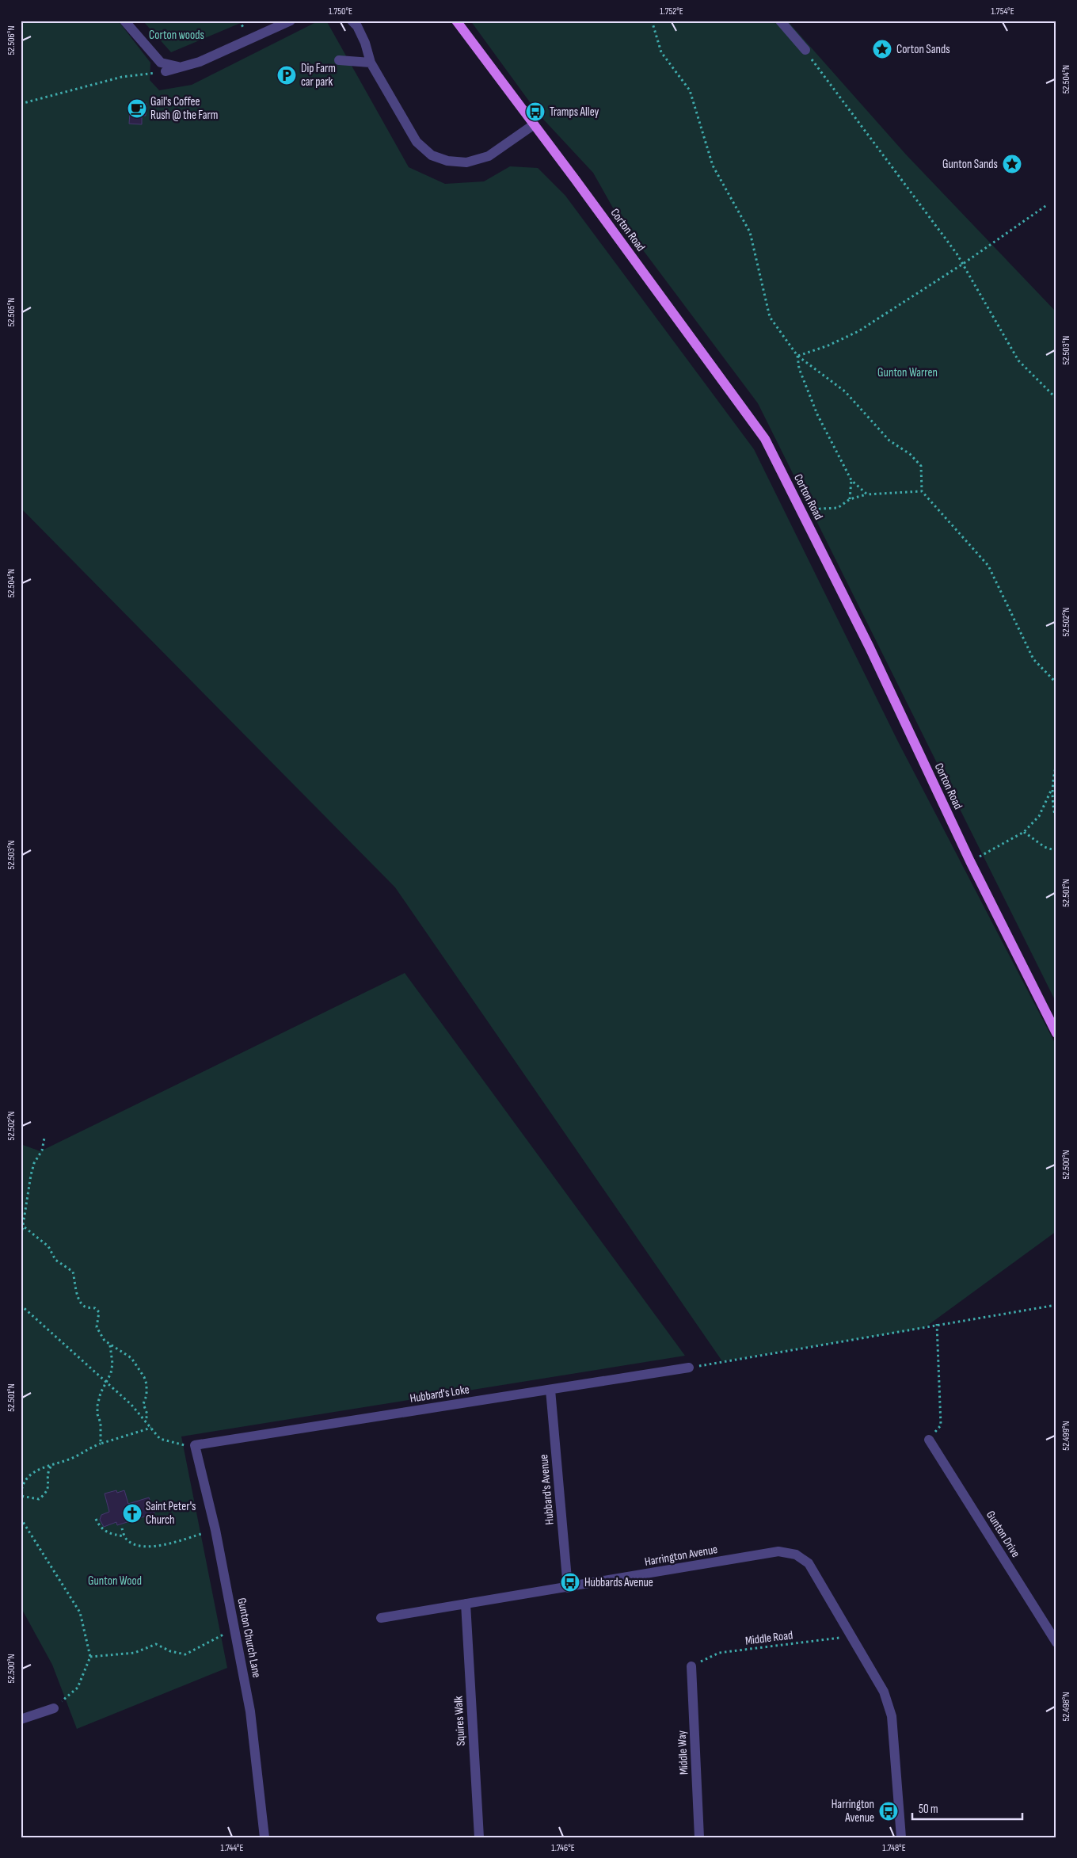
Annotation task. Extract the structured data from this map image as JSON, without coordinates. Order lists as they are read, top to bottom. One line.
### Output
{"streets":{"main road":["Corton Road"],"street":["Hubbard's Loke","Hubbard's Avenue","Gunton Drive","Harrington Avenue","Gunton Church Lane","Squires Walk","Middle Way"],"path":["Middle Road"]},"crossings":[["Hubbard's Loke","Hubbard's Avenue"],["Hubbard's Loke","Gunton Church Lane"],["Hubbard's Avenue","Harrington Avenue"],["Harrington Avenue","Middle Road"],["Harrington Avenue","Squires Walk"],["Middle Road","Middle Way"]],"parks":["Corton woods","Gunton Warren","Gunton Wood"],"places":{"place":["Corton Sands","Gunton Sands"],"parking":["Dip Farm car park"],"cafe":["Gail's Coffee Rush @ the Farm"],"bus stop":["Tramps Alley","Hubbards Avenue","Harrington Avenue"],"church":["Saint Peter's Church"]},"scale_bar":"50 m","coordinates":["1.750°E","1.752°E","1.754°E","52.506°N","52.504°N","52.505°N","52.503°N","52.502°N","52.501°N","52.500°N","52.499°N","52.498°N","1.744°E","1.746°E","1.748°E"]}
